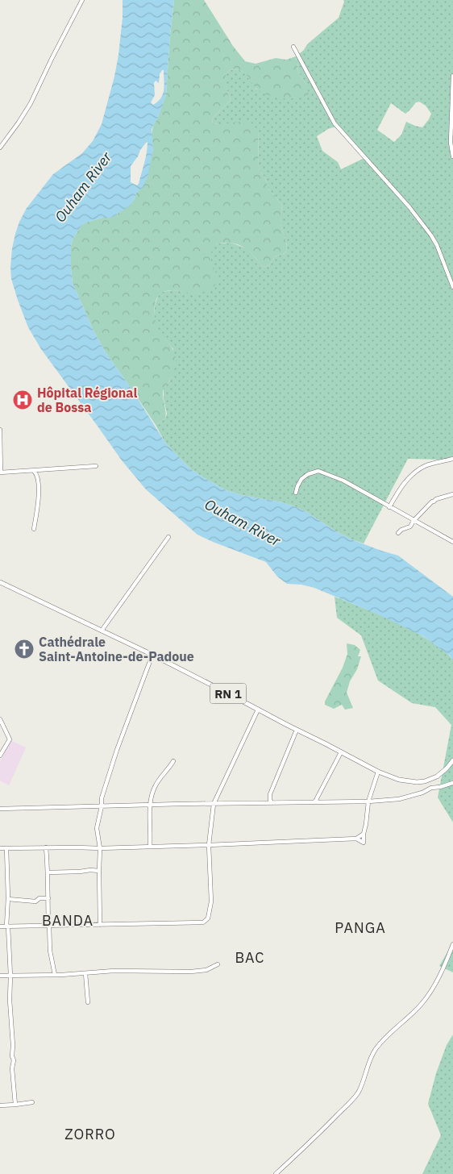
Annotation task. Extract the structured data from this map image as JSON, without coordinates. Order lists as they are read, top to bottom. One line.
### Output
{"streets":{"main road":["RN 1"]},"districts":["BANDA","PANGA","BAC","ZORRO"],"water":["Ouham River"],"places":{"hospital":["Hôpital Régional de Bossa"],"church":["Cathédrale Saint-Antoine-de-Padoue"]}}
